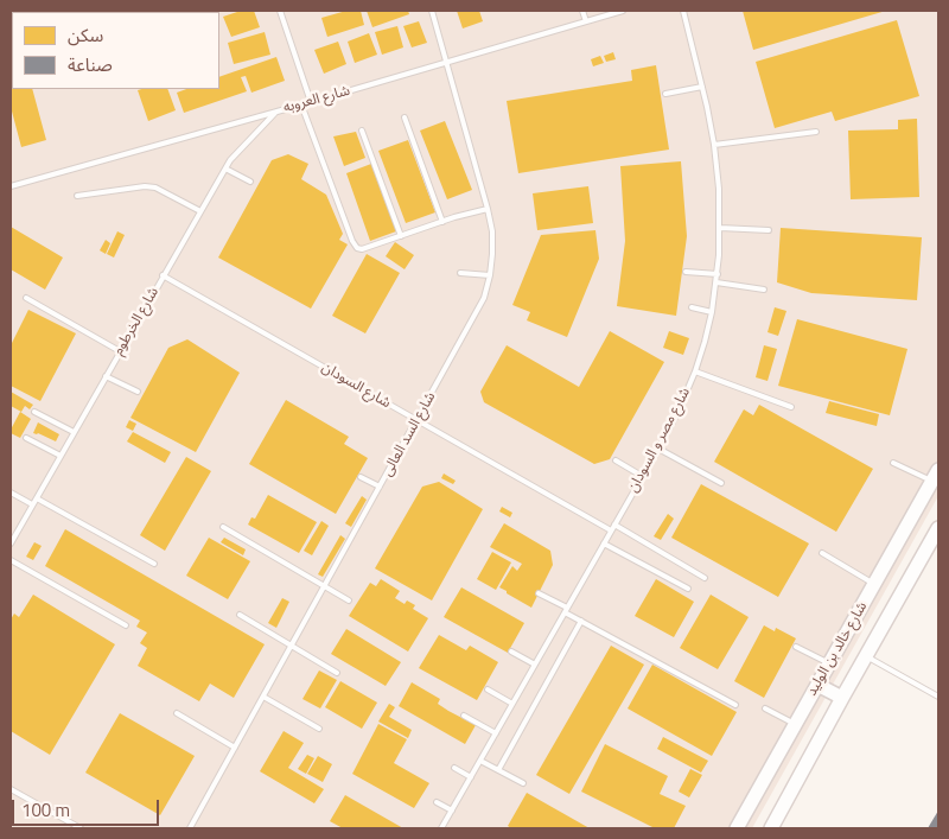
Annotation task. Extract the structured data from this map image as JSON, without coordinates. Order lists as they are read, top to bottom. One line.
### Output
{"streets":{"main road":["شارع خالد بن الوليد"],"lane":["شارع العروبه","شارع الخرطوم","شارع السودان","شارع السد العالى","شارع مصر و السودان"]},"crossings":[["شارع العروبه","شارع الخرطوم"],["شارع العروبه","شارع السد العالى"],["شارع الخرطوم","شارع السودان"],["شارع السودان","شارع السد العالى"],["شارع السودان","شارع مصر و السودان"]],"legend":["سكن","صناعة"],"scale_bar":"100 m"}
